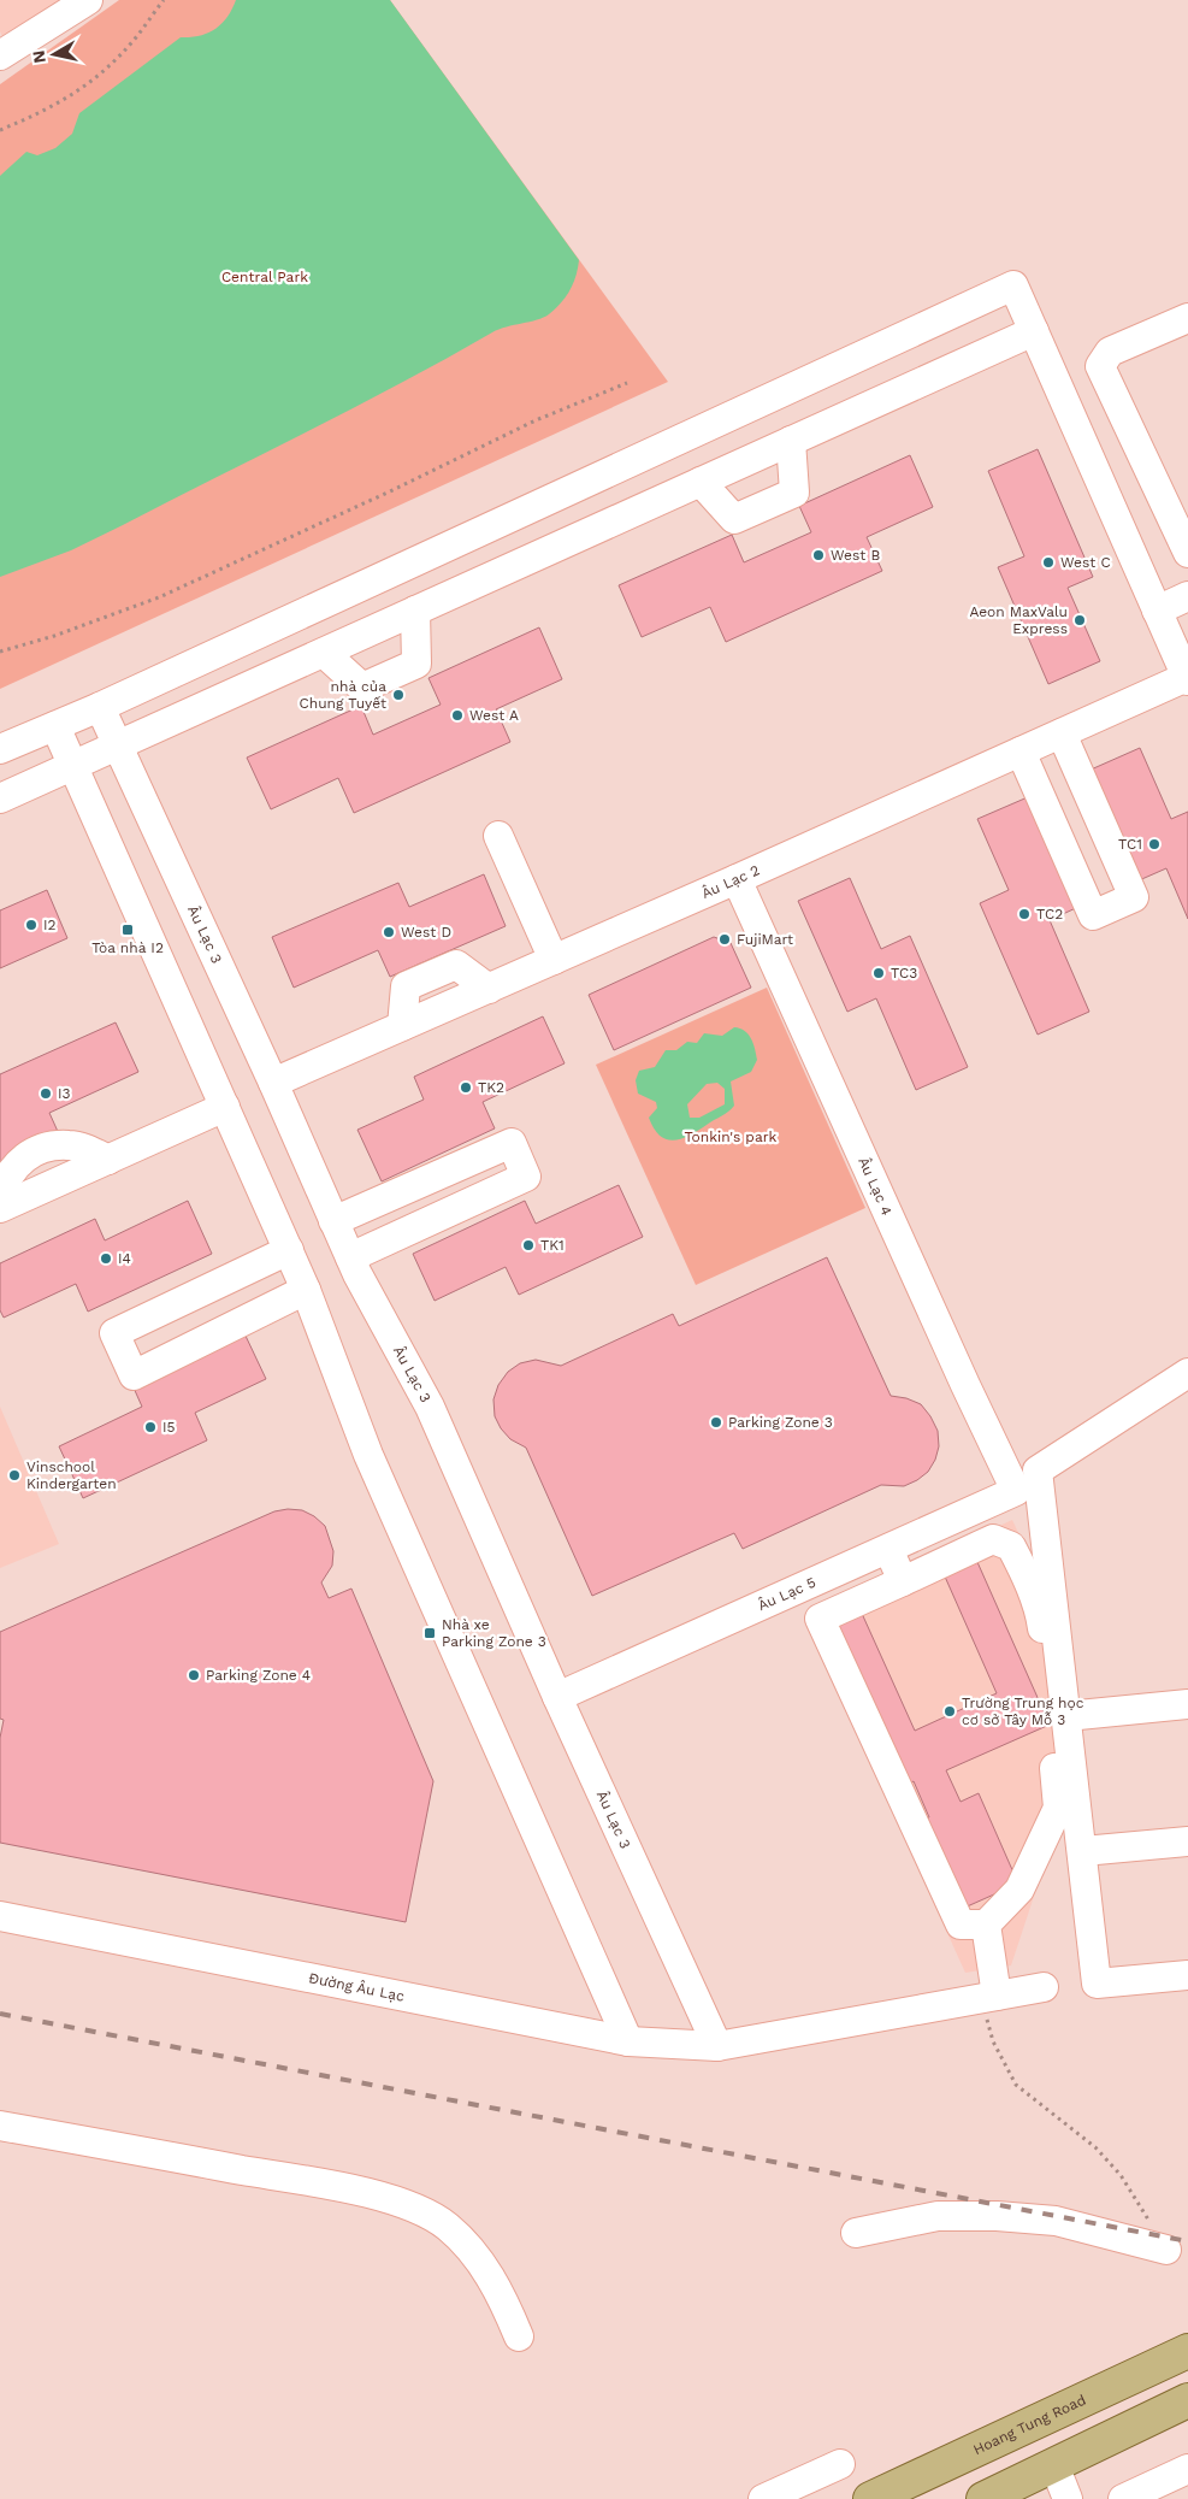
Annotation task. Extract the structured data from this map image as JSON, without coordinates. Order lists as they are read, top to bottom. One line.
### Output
{"streets":{"main road":["Hoang Tung Road"],"street":["Âu Lạc 2","Âu Lạc 3","Âu Lạc 4","Âu Lạc 5","Đường Âu Lạc"]},"crossings":[["Âu Lạc 2","Âu Lạc 3"],["Âu Lạc 2","Âu Lạc 4"],["Âu Lạc 3","Âu Lạc 5"],["Âu Lạc 3","Đường Âu Lạc"],["Âu Lạc 4","Âu Lạc 5"]],"parks":["Central Park","Tonkin's park"],"places":{"other":["West B","West C","Aeon MaxValu Express","nhà của Chung Tuyết","West A","TC1","TC2","I2","West D","FujiMart","TC3","TK2","I3","TK1","I4","Parking Zone 3","I5","Vinschool Kindergarten","Parking Zone 4","Trường Trung học cơ sở Tây Mỗ 3"],"transit":["Tòa nhà I2","Nhà xe Parking Zone 3"]},"north":"left"}
